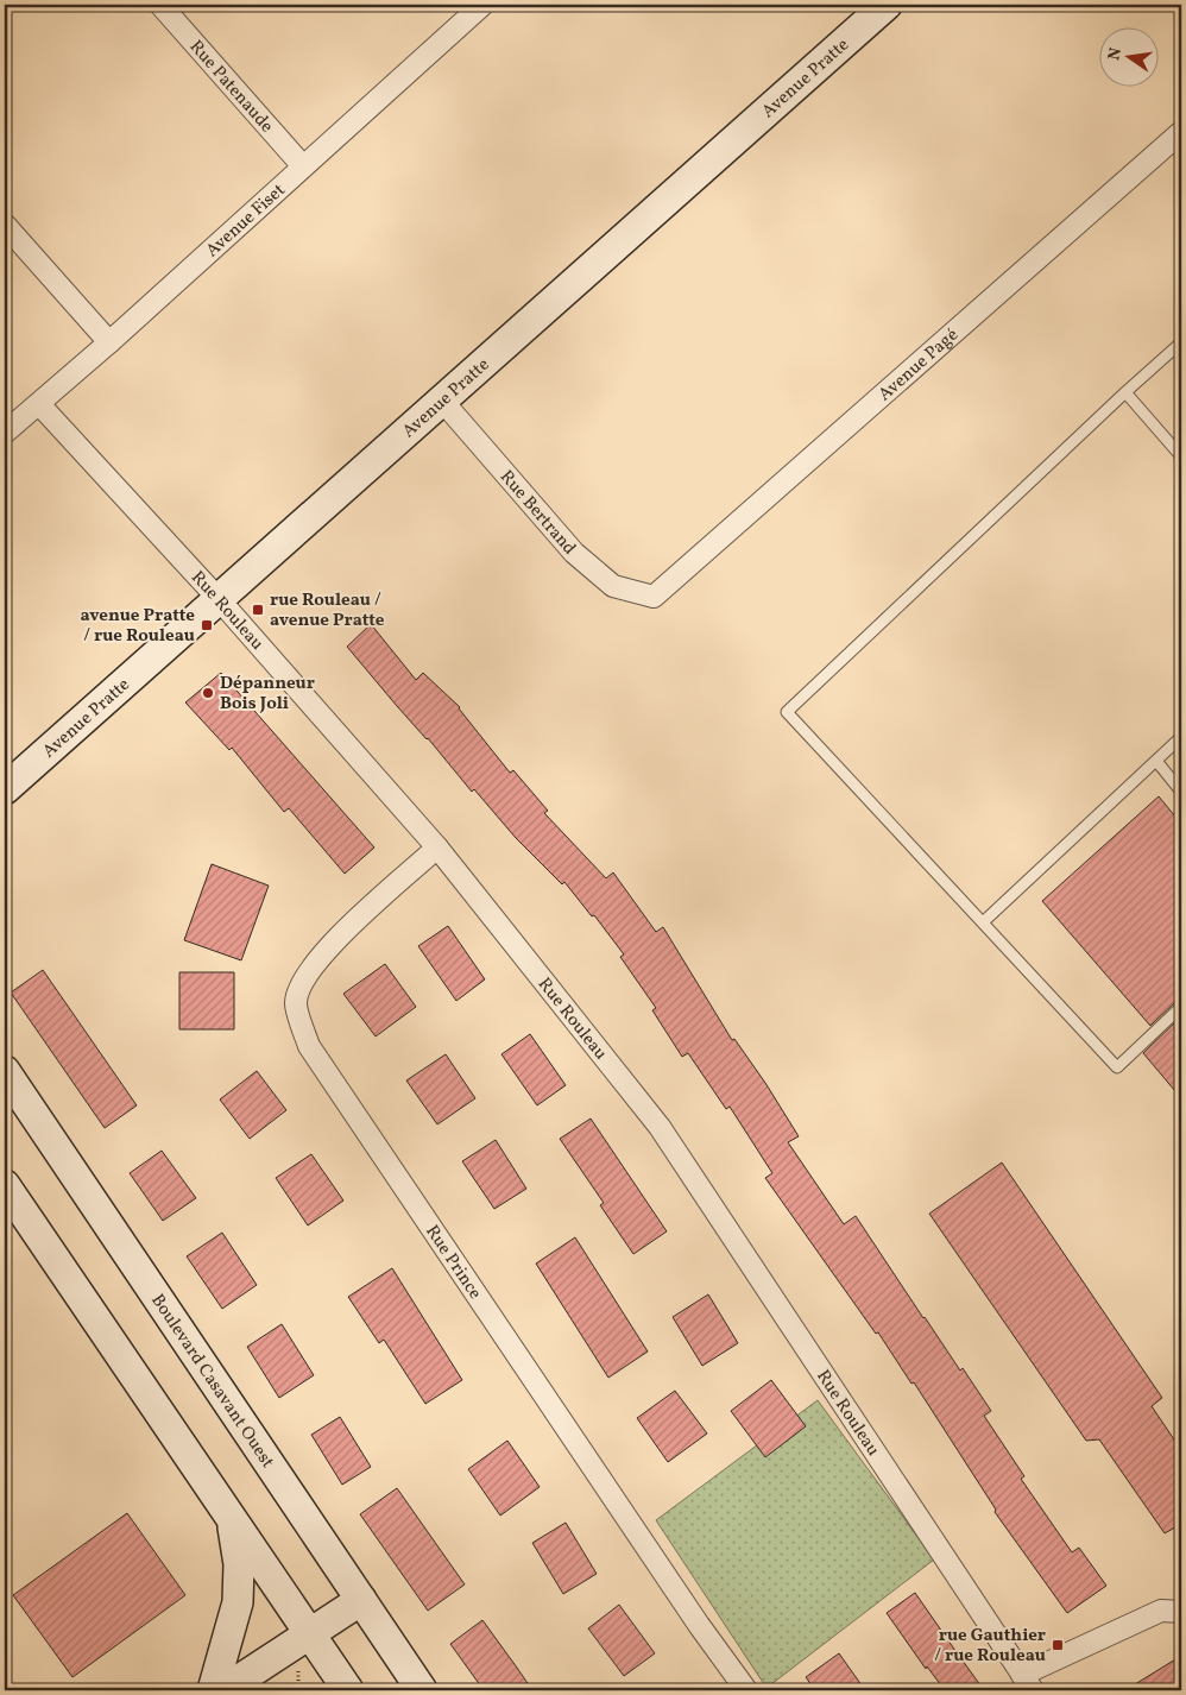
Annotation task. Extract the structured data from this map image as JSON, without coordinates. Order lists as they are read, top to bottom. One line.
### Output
{"streets":{"street":["Avenue Pratte","Rue Patenaude","Avenue Fiset","Avenue Pagé","Rue Bertrand","Rue Rouleau","Rue Prince","Boulevard Casavant Ouest"]},"crossings":[["Avenue Pratte","Rue Bertrand"],["Avenue Pratte","Rue Rouleau"],["Rue Patenaude","Avenue Fiset"],["Avenue Fiset","Rue Rouleau"],["Avenue Pagé","Rue Bertrand"],["Rue Rouleau","Rue Prince"]],"places":{"transit":["rue Rouleau / avenue Pratte","avenue Pratte / rue Rouleau","rue Gauthier / rue Rouleau"],"other":["Dépanneur Bois Joli"]},"north":"left"}
